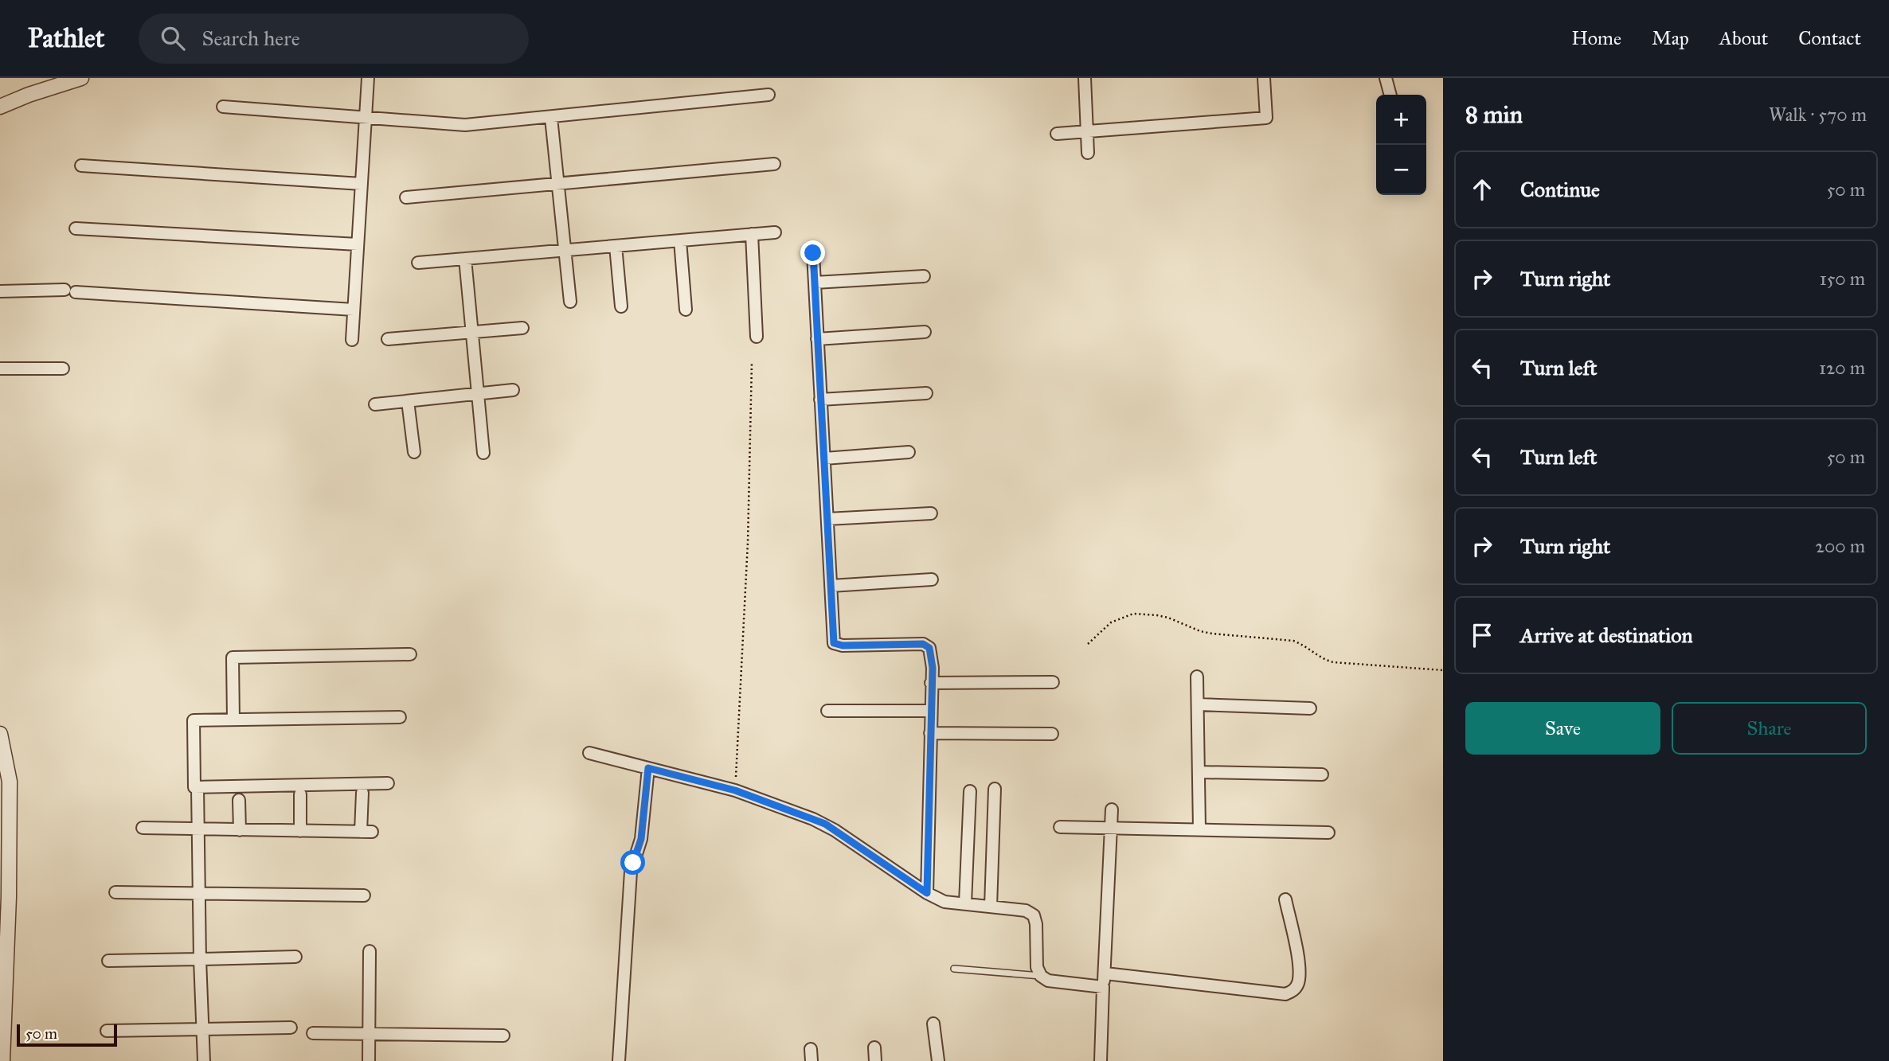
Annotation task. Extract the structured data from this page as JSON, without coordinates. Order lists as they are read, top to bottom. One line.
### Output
{"scale_bar":"50 m","page":{"header":"Pathlet","search":"Search here","nav":["Home","Map","About","Contact"],"heading":["8 min","Walk · 570 m"],"map_buttons":["+","−"],"list":[["Continue","50 m"],["Turn right","150 m"],["Turn left","120 m"],["Turn left","50 m"],["Turn right","200 m"],"Arrive at destination"],"buttons":["Save","Share"],"scale":"50 m"}}
